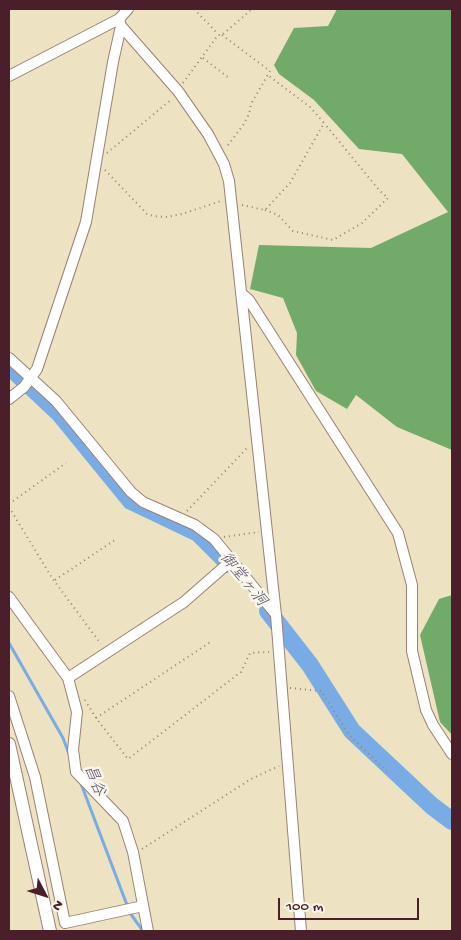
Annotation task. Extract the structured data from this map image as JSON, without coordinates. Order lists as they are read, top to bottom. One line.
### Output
{"water":["御堂ヶ洞","昌谷"],"scale_bar":"100 m","north":"bottom right"}
